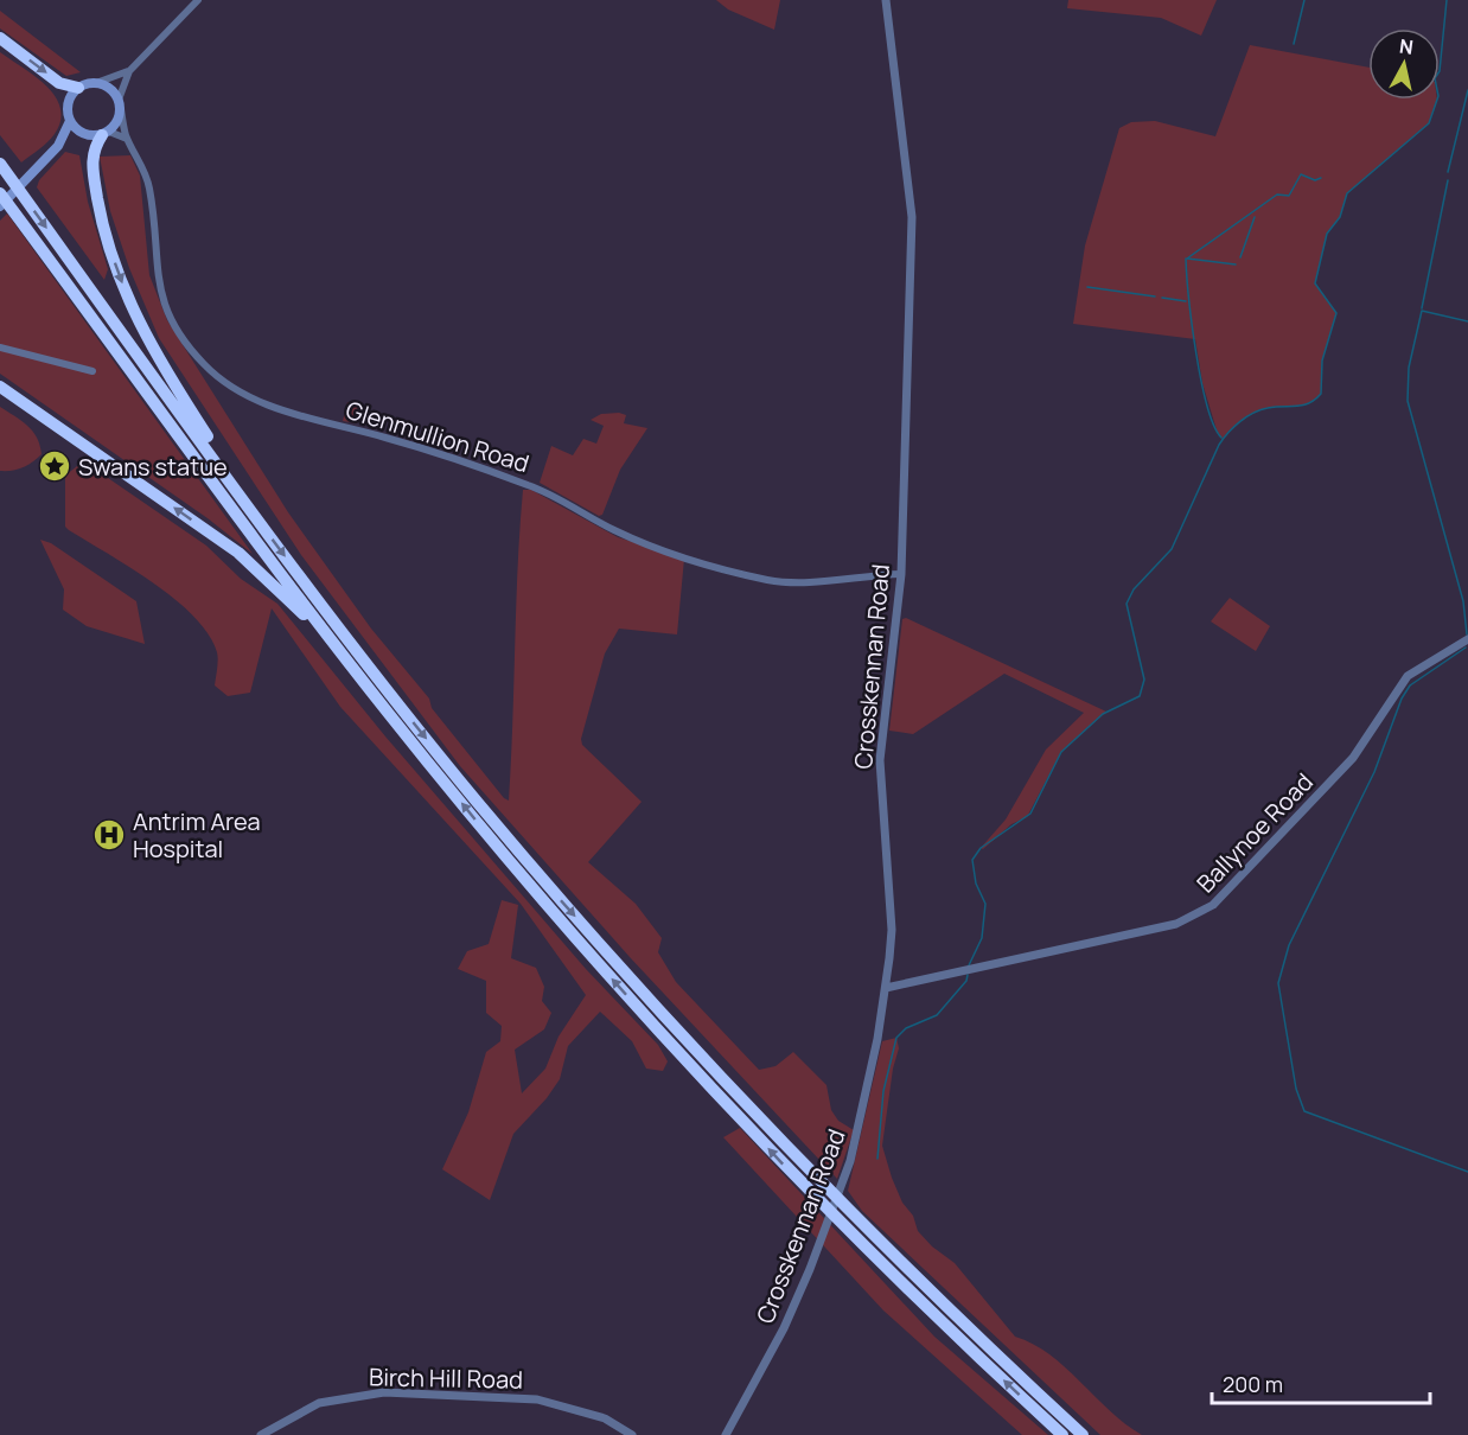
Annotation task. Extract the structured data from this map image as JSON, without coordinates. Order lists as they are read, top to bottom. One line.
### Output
{"streets":{"street":["Glenmullion Road","Crosskennan Road","Ballynoe Road","Birch Hill Road"]},"crossings":[["Glenmullion Road","Crosskennan Road"],["Crosskennan Road","Ballynoe Road"]],"places":{"place":["Swans statue"],"hospital":["Antrim Area Hospital"]},"scale_bar":"200 m","north":"top"}
